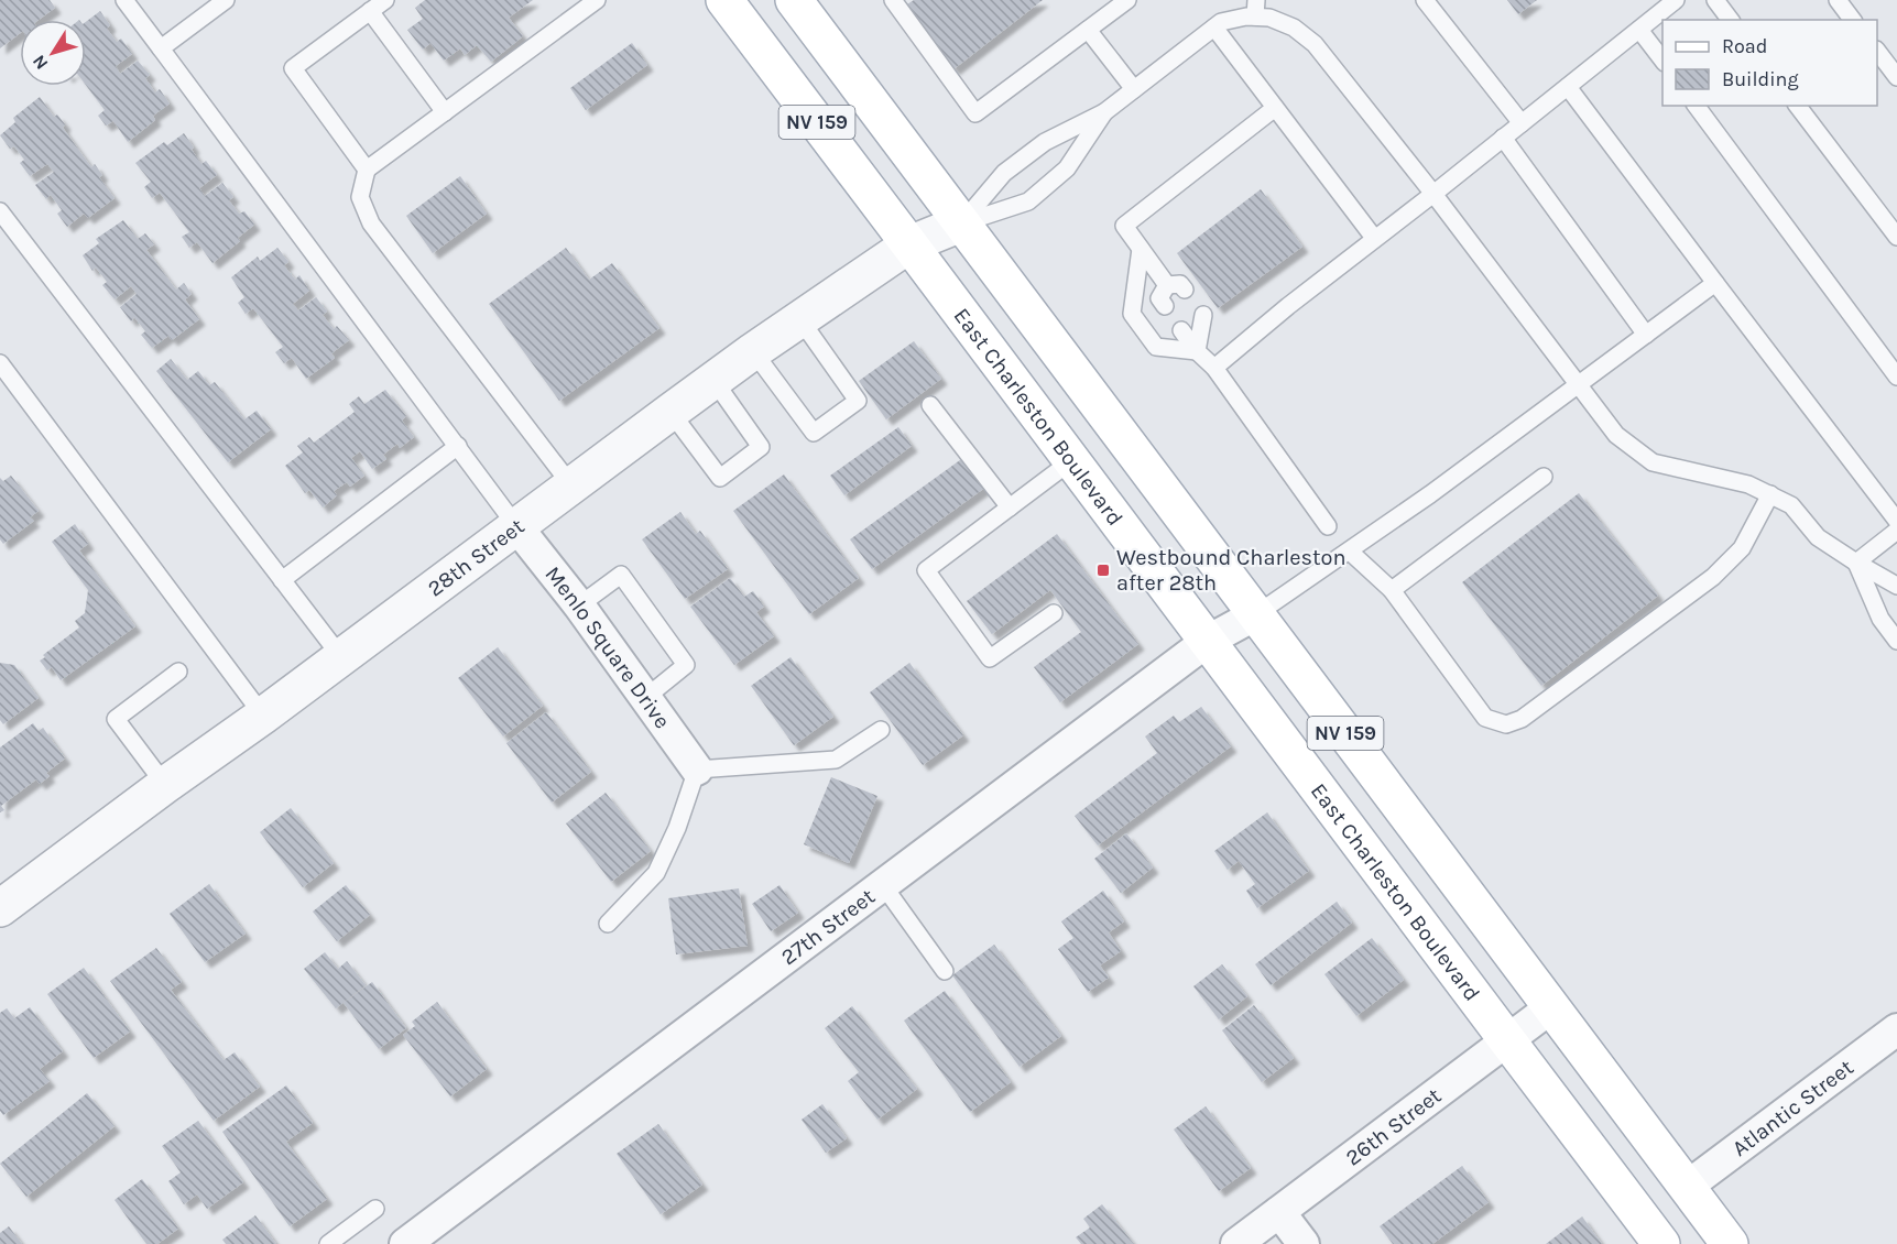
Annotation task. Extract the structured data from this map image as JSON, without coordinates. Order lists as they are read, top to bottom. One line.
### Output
{"streets":{"main road":["NV 159","East Charleston Boulevard"],"street":["28th Street","Menlo Square Drive","27th Street","Atlantic Street","26th Street"]},"crossings":[["NV 159","28th Street"],["NV 159","27th Street"],["NV 159","Atlantic Street"],["NV 159","26th Street"],["East Charleston Boulevard","28th Street"],["East Charleston Boulevard","27th Street"],["East Charleston Boulevard","26th Street"],["28th Street","Menlo Square Drive"]],"places":{"transit":["Westbound Charleston after 28th"]},"legend":["Road","Building"],"north":"bottom left"}
